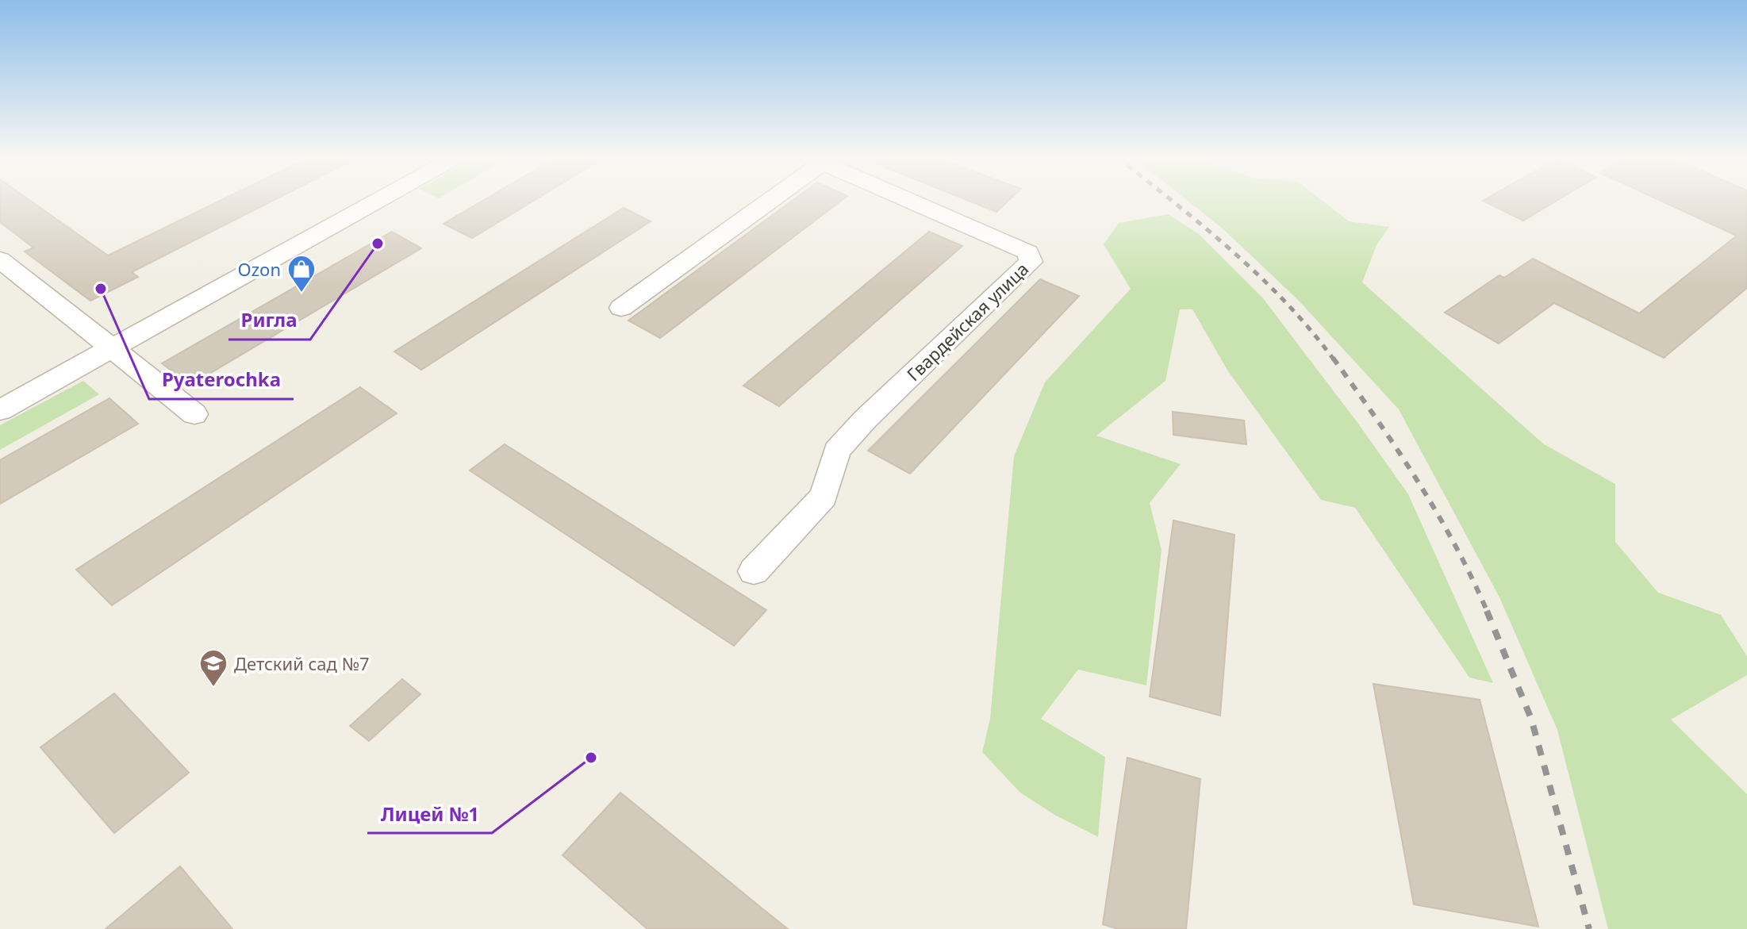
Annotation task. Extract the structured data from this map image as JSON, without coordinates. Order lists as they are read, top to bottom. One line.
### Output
{"streets":{"street":["Гвардейская улица"]},"places":{"other":["Ригла","Pyaterochka","Лицей №1"],"shop":["Ozon"],"school or university":["Детский сад №7"]}}
